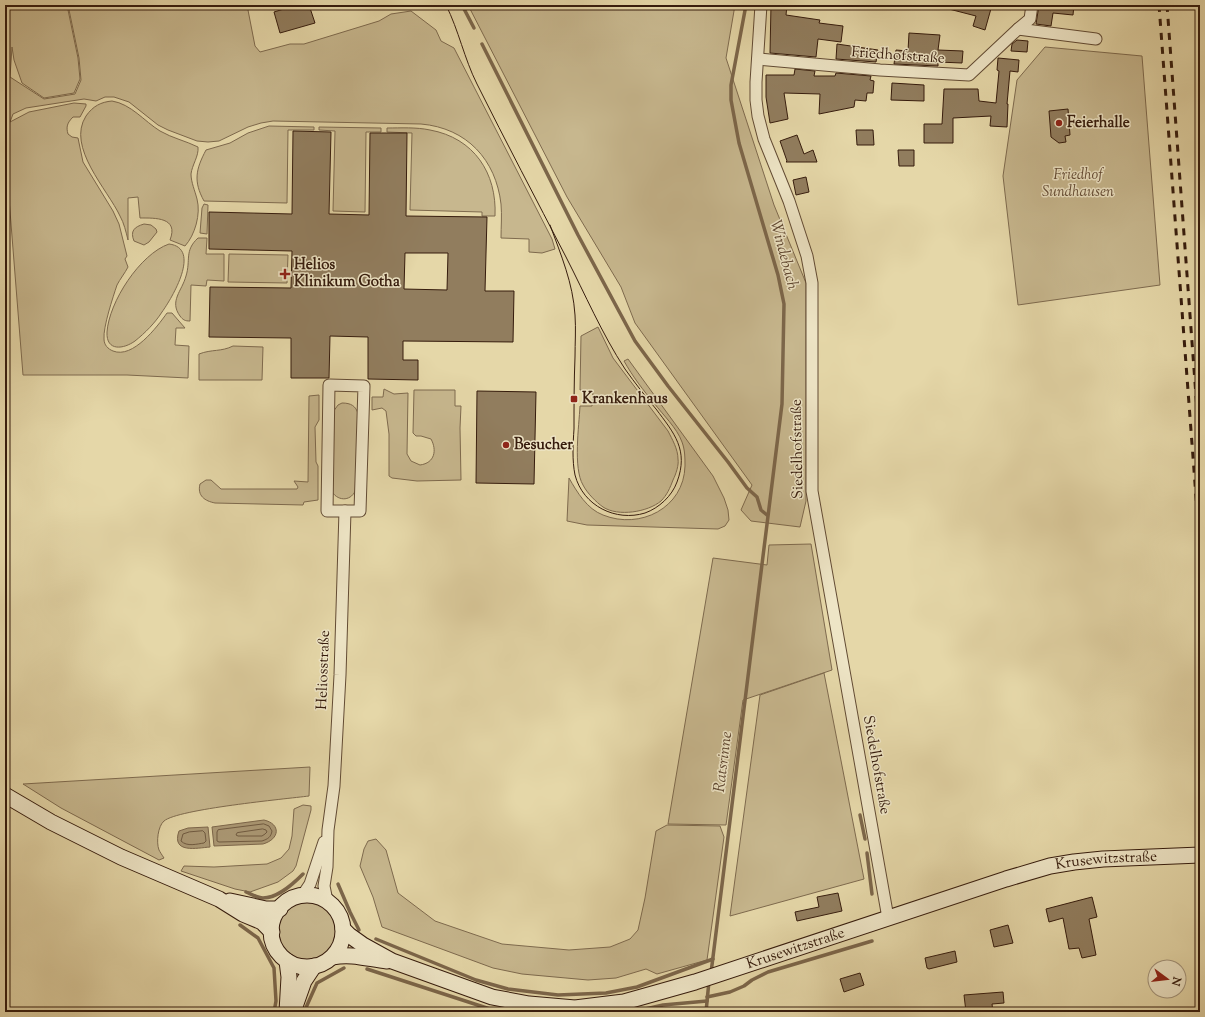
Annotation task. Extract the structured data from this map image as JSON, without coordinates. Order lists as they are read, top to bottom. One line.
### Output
{"streets":{"main road":["Krusewitzstraße"],"street":["Friedhofstraße","Siedelhofstraße","Heliosstraße"]},"crossings":[["Friedhofstraße","Siedelhofstraße"],["Siedelhofstraße","Krusewitzstraße"]],"water":["Windebach","Ratsrinne"],"parks":["Friedhof Sundhausen"],"places":{"other":["Feierhalle","Besucher"],"health":["Helios Klinikum Gotha"],"transit":["Krankenhaus"]},"north":"right"}
